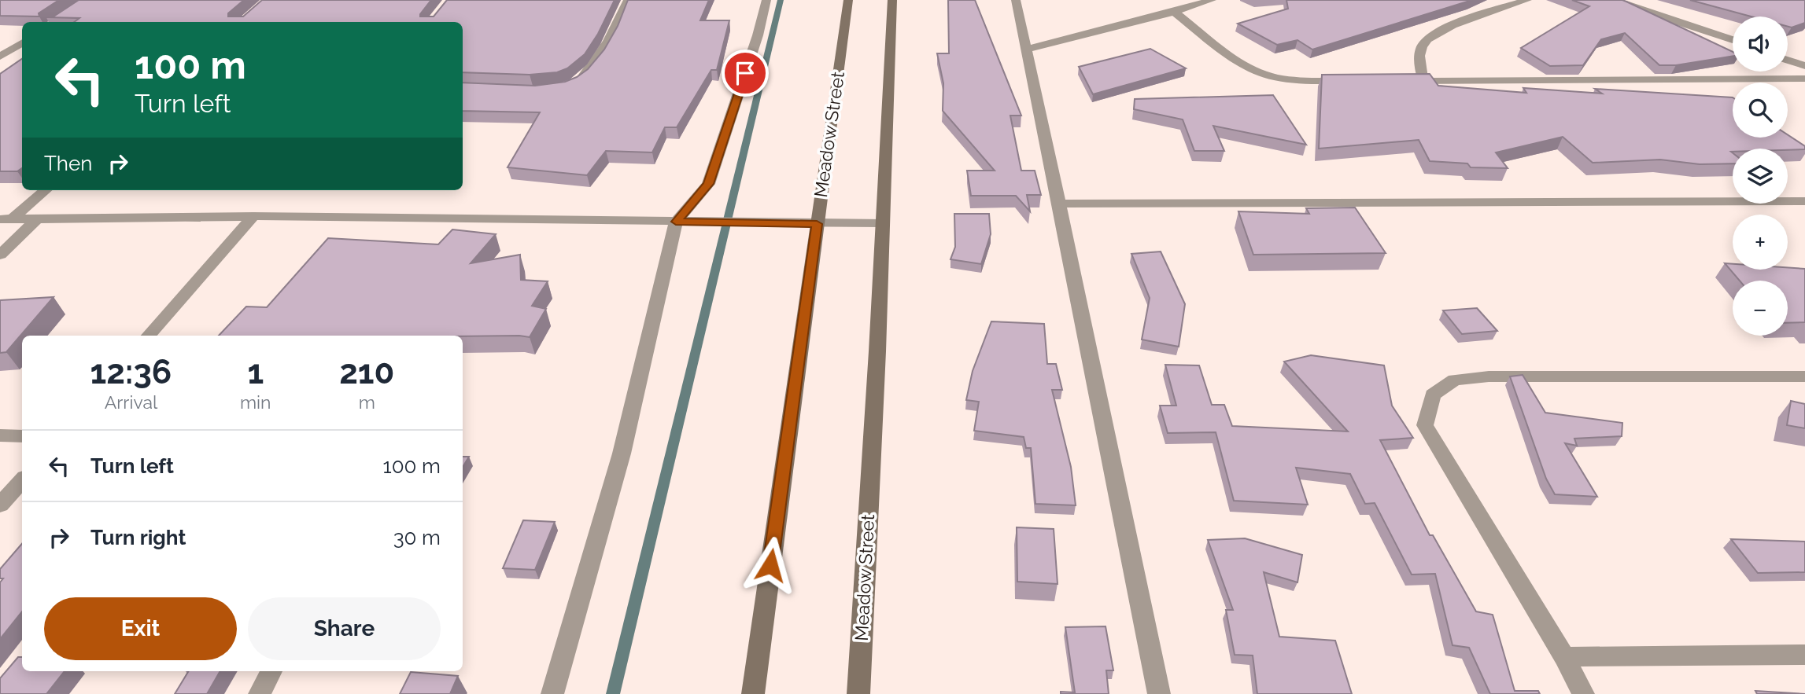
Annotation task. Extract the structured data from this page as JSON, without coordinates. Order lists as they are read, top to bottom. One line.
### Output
{"streets":{"street":["Meadow Street"]},"page":{"map_buttons":["+","−"],"turn":["100 m","Turn left"],"then":"Then","eta":["12:36","Arrival","1","min","210","m"],"list":[{"name":"Turn left","value":"100 m"},{"name":"Turn right","value":"30 m"}],"buttons":["Exit","Share"]}}
